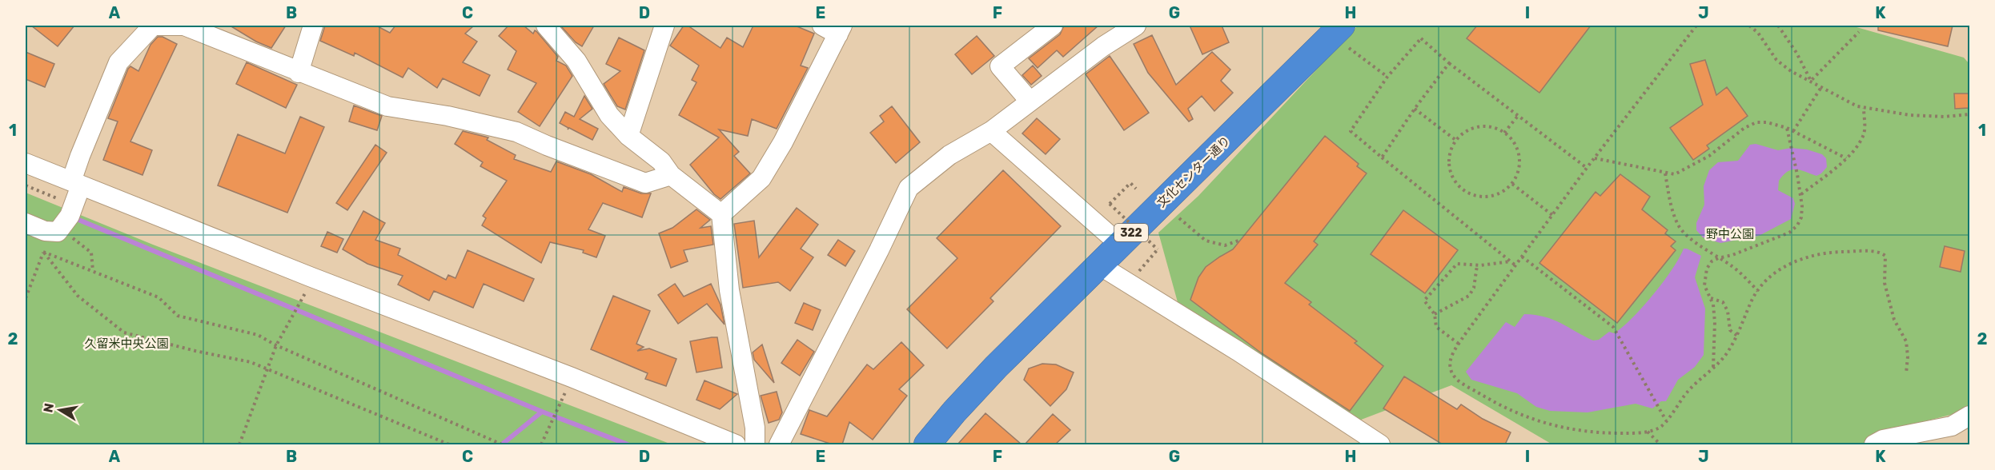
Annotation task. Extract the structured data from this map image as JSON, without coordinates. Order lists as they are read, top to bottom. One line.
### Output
{"streets":{"highway":["文化センター通り","322"]},"parks":["野中公園","久留米中央公園"],"north":"left","grid":{"columns":["A","B","C","D","E","F","G","H","I","J","K"],"rows":["1","2"]}}
